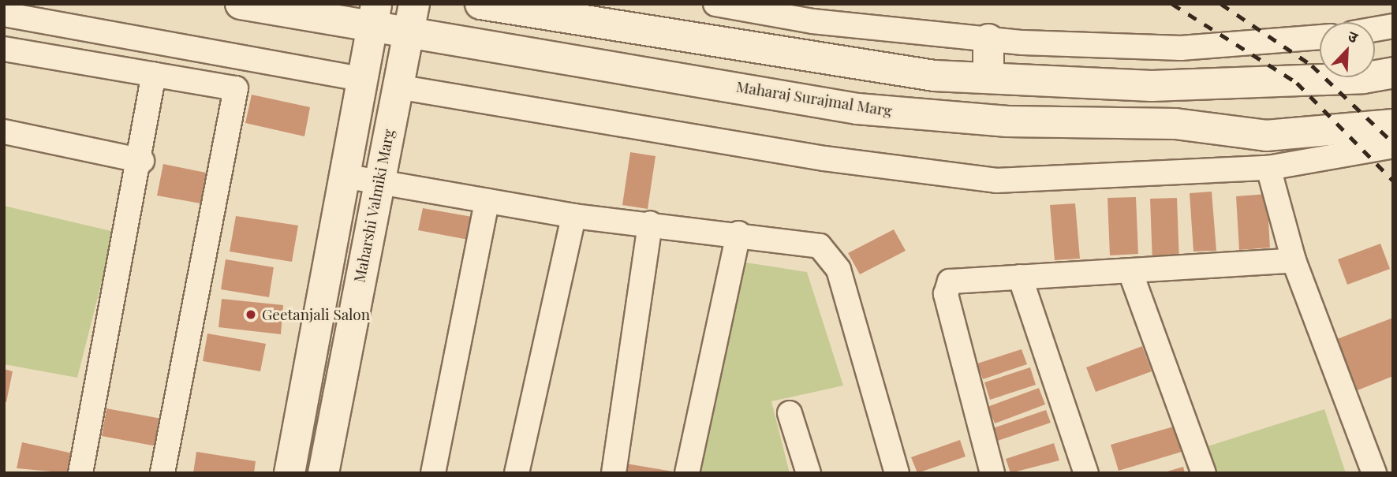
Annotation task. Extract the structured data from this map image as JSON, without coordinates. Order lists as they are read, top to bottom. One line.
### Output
{"streets":{"main road":["Maharaj Surajmal Marg","Maharshi Valmiki Marg"]},"crossings":[["Maharaj Surajmal Marg","Maharshi Valmiki Marg"]],"places":["Geetanjali Salon"],"north":"top right"}
